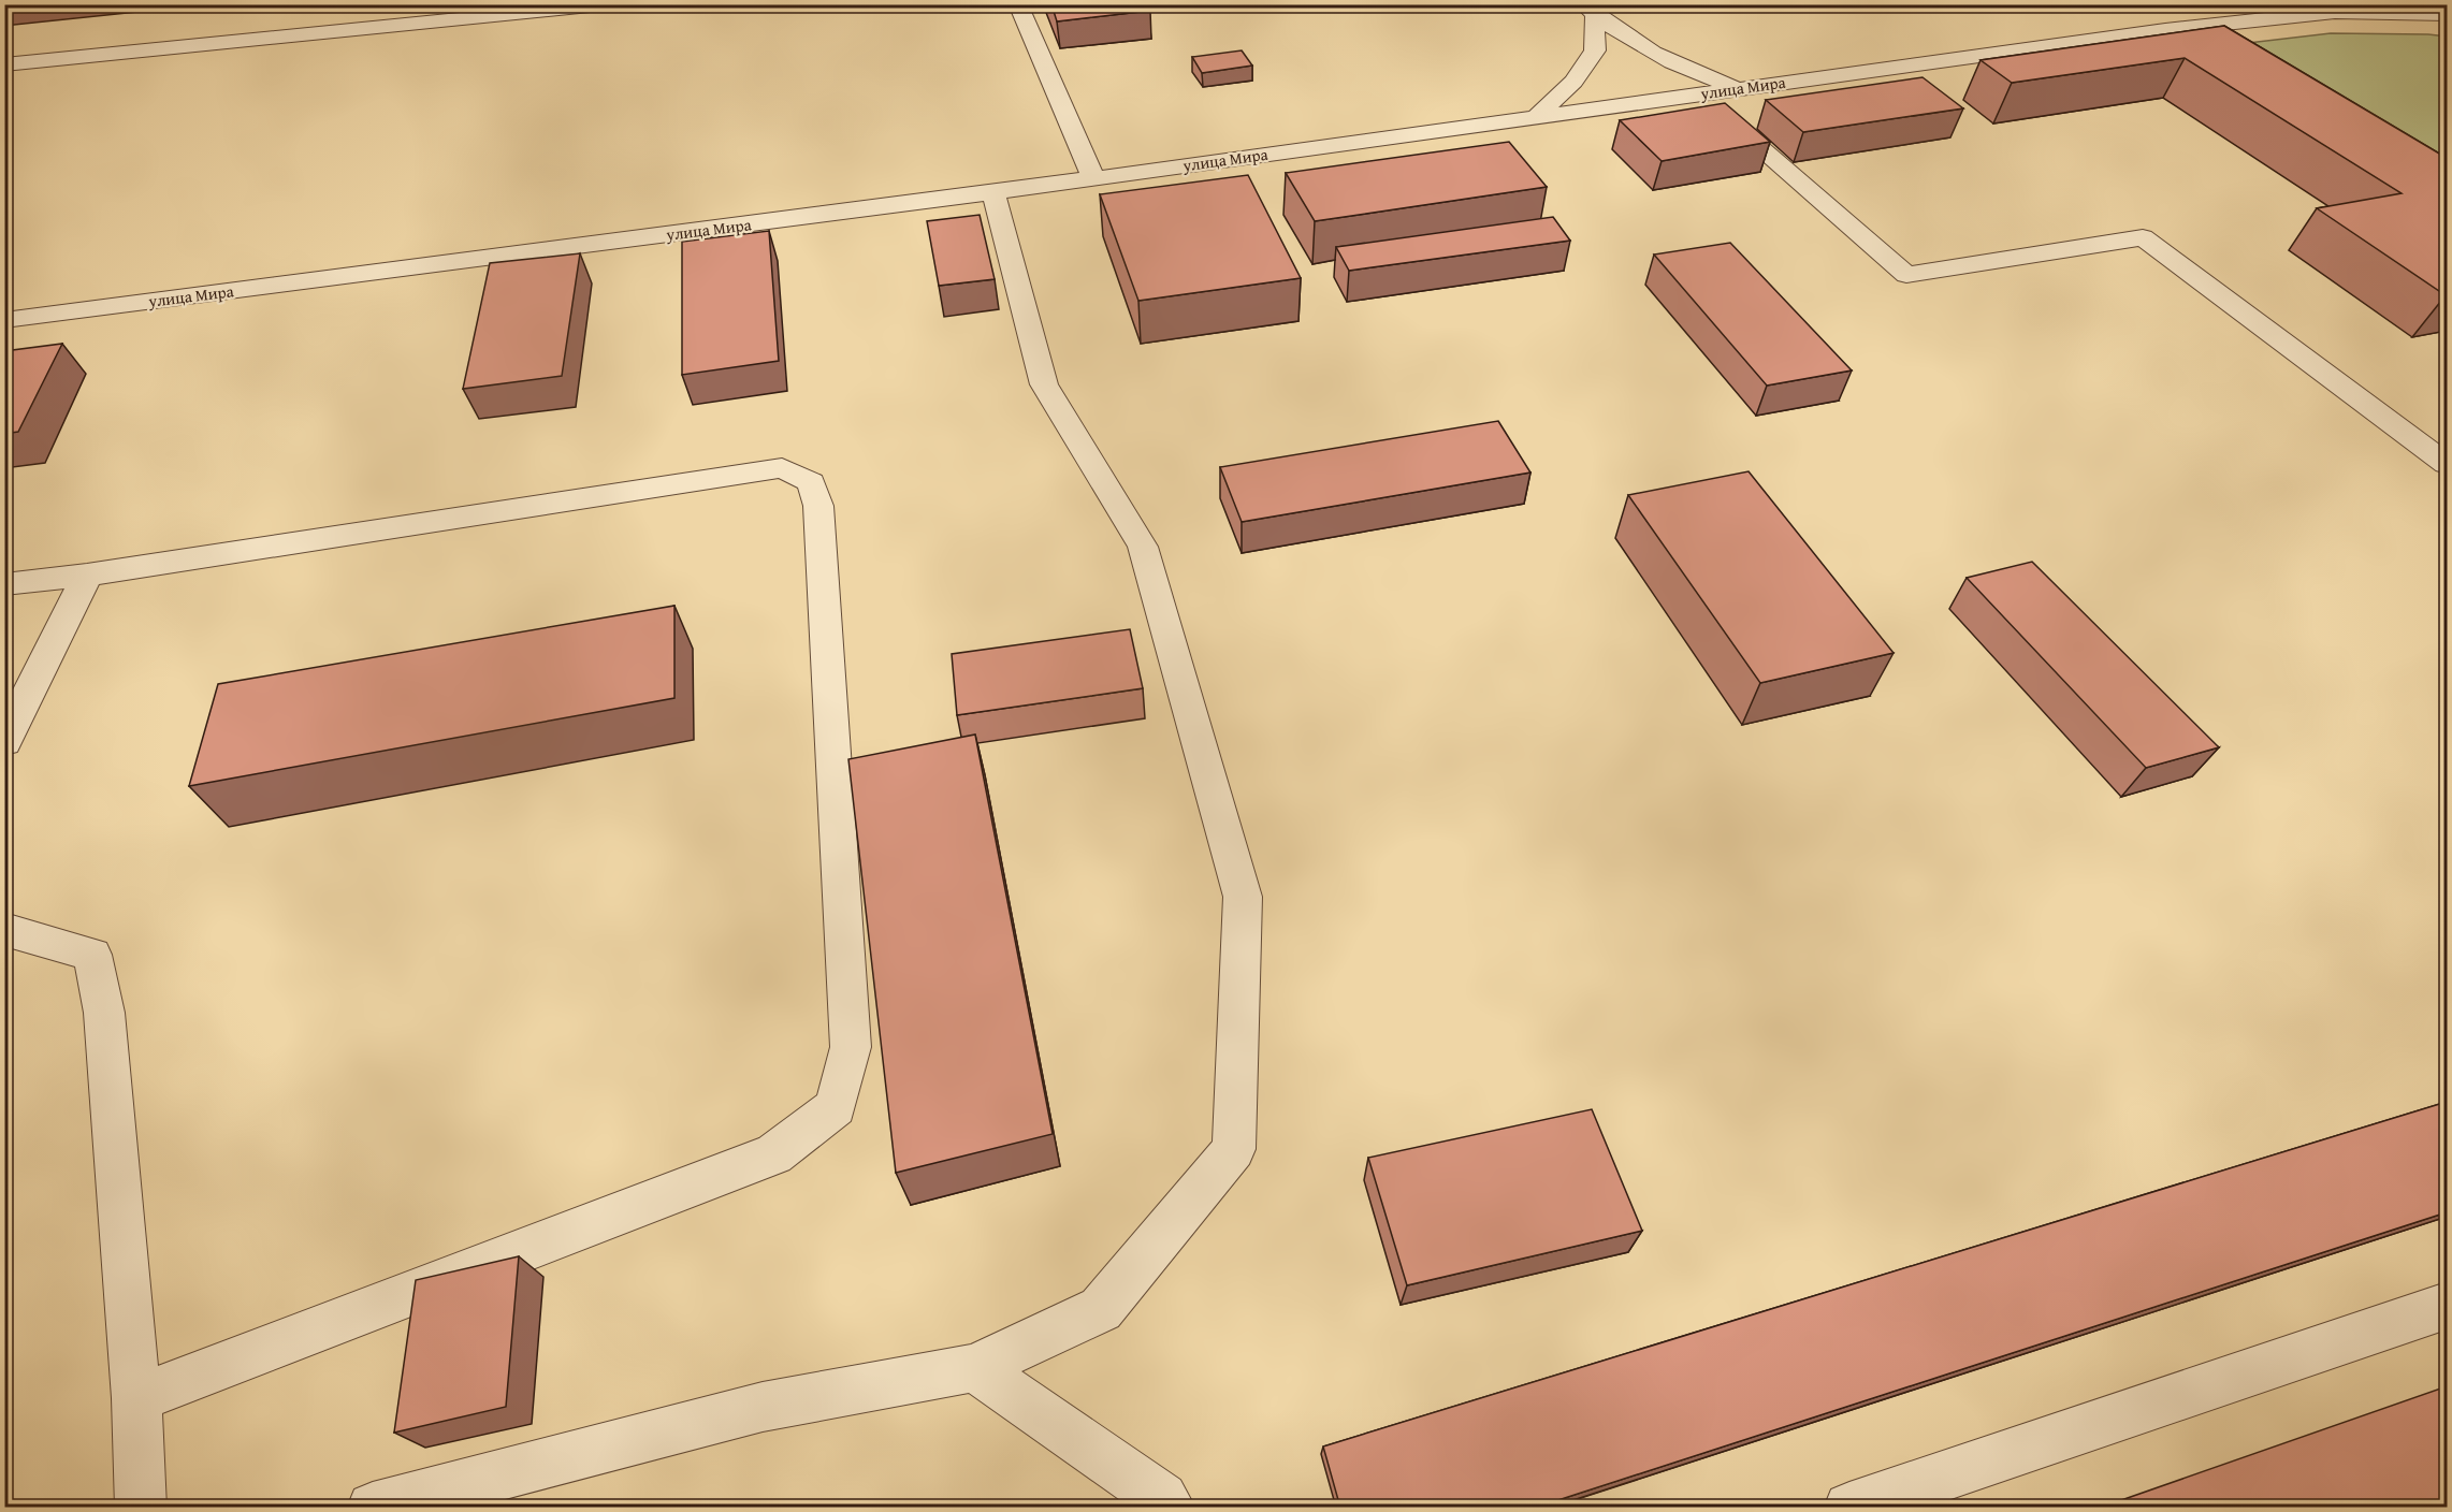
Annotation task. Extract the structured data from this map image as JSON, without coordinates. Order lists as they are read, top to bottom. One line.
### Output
{"streets":{"street":["улица Мира"]}}
